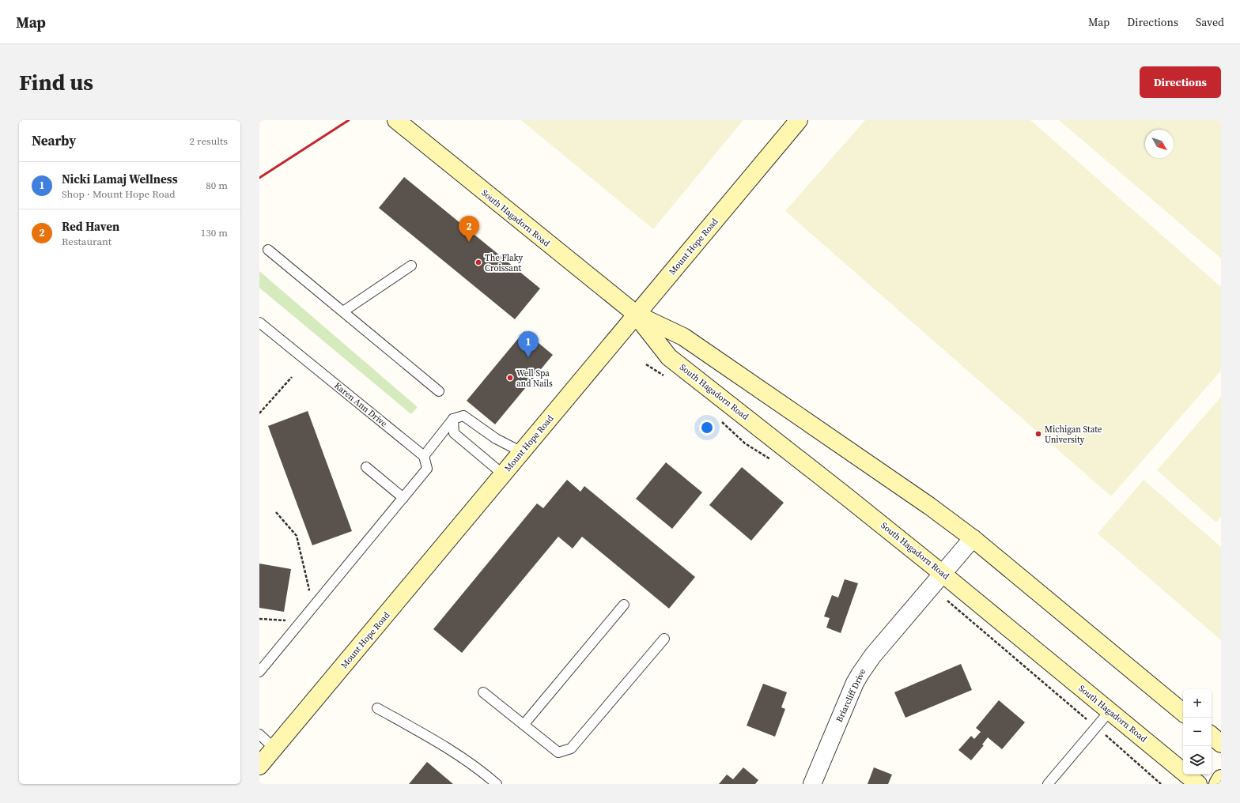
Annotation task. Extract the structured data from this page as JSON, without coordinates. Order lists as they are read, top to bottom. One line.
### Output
{"streets":{"street":["South Hagadorn Road","Mount Hope Road","Briarcliff Drive"],"lane":["Karen Ann Drive"]},"crossings":[["South Hagadorn Road","Mount Hope Road"],["South Hagadorn Road","Briarcliff Drive"]],"places":["The Flaky Croissant","Well Spa and Nails","Michigan State University"],"north":"bottom right","page":{"header":"Map","nav":["Map","Directions","Saved"],"buttons":"Directions","title":"Find us","heading":["Nearby","2 results"],"list":[{"mark":"1","name":"Nicki Lamaj Wellness","note":"Shop · Mount Hope Road","value":"80 m"},{"mark":"2","name":"Red Haven","note":"Restaurant","value":"130 m"}],"pins":["2","1"],"map_buttons":["+","−"]}}
